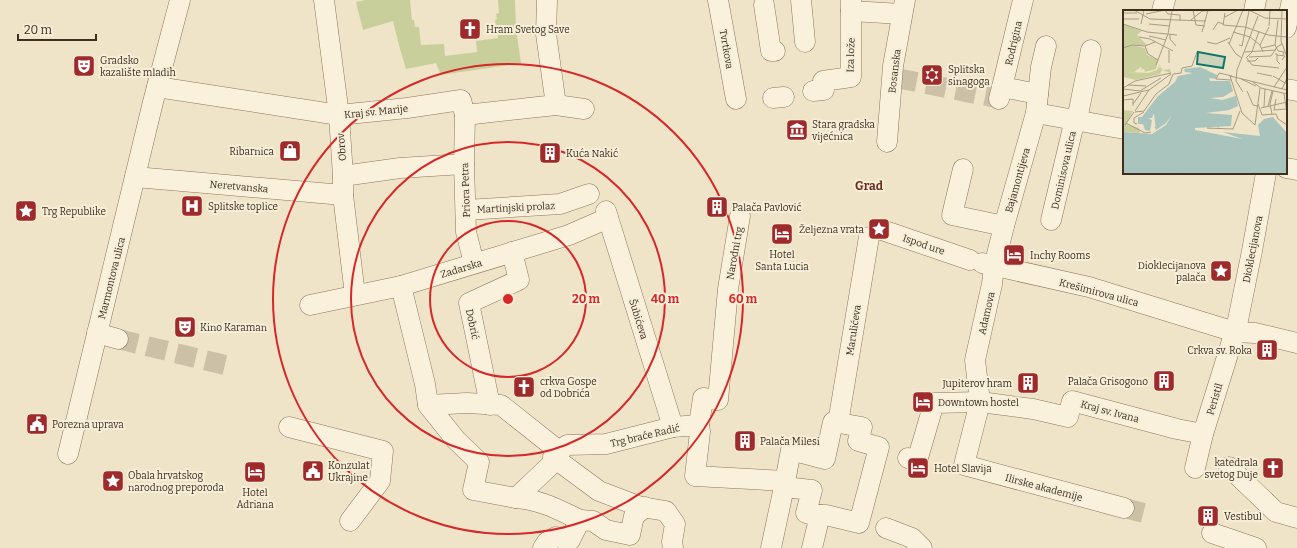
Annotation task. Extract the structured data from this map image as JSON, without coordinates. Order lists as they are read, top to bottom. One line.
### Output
{"streets":{"street":["Rodrigina","Tvrtkova","Iza lože","Bosanska","Kraj sv. Marije","Obrov","Dominisova ulica","Bajamontijeva","Neretvanska","Priora Petra","Martinjski prolaz","Ispod ure","Dioklecijanova","Narodni trg","Zadarska","Marmontova ulica","Krešimirova ulica","Adamova","Šubićeva","Dobrić","Marulićeva","Peristil","Kraj sv. Ivana","Trg braće Radić","Ilirske akademije"]},"crossings":[["Rodrigina","Dominisova ulica"],["Iza lože","Bosanska"],["Kraj sv. Marije","Obrov"],["Kraj sv. Marije","Priora Petra"],["Kraj sv. Marije","Marmontova ulica"],["Obrov","Neretvanska"],["Obrov","Zadarska"],["Dominisova ulica","Bajamontijeva"],["Bajamontijeva","Ispod ure"],["Bajamontijeva","Krešimirova ulica"],["Bajamontijeva","Adamova"],["Neretvanska","Marmontova ulica"],["Priora Petra","Martinjski prolaz"],["Priora Petra","Zadarska"],["Ispod ure","Krešimirova ulica"],["Ispod ure","Adamova"],["Ispod ure","Marulićeva"],["Dioklecijanova","Krešimirova ulica"],["Dioklecijanova","Peristil"],["Narodni trg","Trg braće Radić"],["Zadarska","Šubićeva"],["Zadarska","Dobrić"],["Krešimirova ulica","Adamova"],["Krešimirova ulica","Peristil"],["Adamova","Kraj sv. Ivana"],["Adamova","Ilirske akademije"],["Šubićeva","Trg braće Radić"],["Peristil","Kraj sv. Ivana"],["Kraj sv. Ivana","Ilirske akademije"]],"districts":["Grad"],"places":{"church":["Hram Svetog Save","crkva Gospe od Dobrića","katedrala svetog Duje"],"theatre":["Gradsko kazalište mladih","Kino Karaman"],"synagogue":["Splitska sinagoga"],"museum":["Stara gradska vijećnica"],"shop":["Ribarnica"],"building":["Kuća Nakić","Palača Pavlović","Crkva sv. Roka","Palača Grisogono","Jupiterov hram","Palača Milesi","Vestibul"],"hospital":["Splitske toplice"],"place":["Trg Republike","Željezna vrata","Dioklecijanova palača","Obala hrvatskog narodnog preporoda"],"hotel":["Hotel Santa Lucia","Inchy Rooms","Downtown hostel","Hotel Slavija","Hotel Adriana"],"public building":["Porezna uprava","Konzulat Ukrajine"]},"scale_bar":"20 m","rings":["20 m","40 m","60 m"]}
